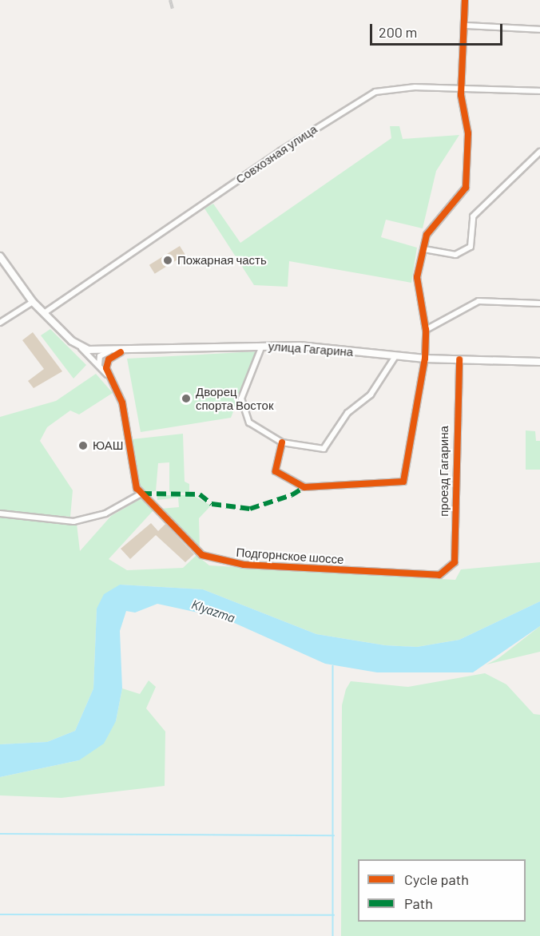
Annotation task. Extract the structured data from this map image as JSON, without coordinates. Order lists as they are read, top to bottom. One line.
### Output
{"streets":{"main road":["улица Гагарина"],"street":["Совхозная улица","проезд Гагарина","Подгорнское шоссе"]},"crossings":[["улица Гагарина","проезд Гагарина"],["проезд Гагарина","Подгорнское шоссе"]],"water":["Klyazma"],"places":["Пожарная часть","Дворец спорта Восток","ЮАШ"],"legend":["Cycle path","Path"],"scale_bar":"200 m"}
